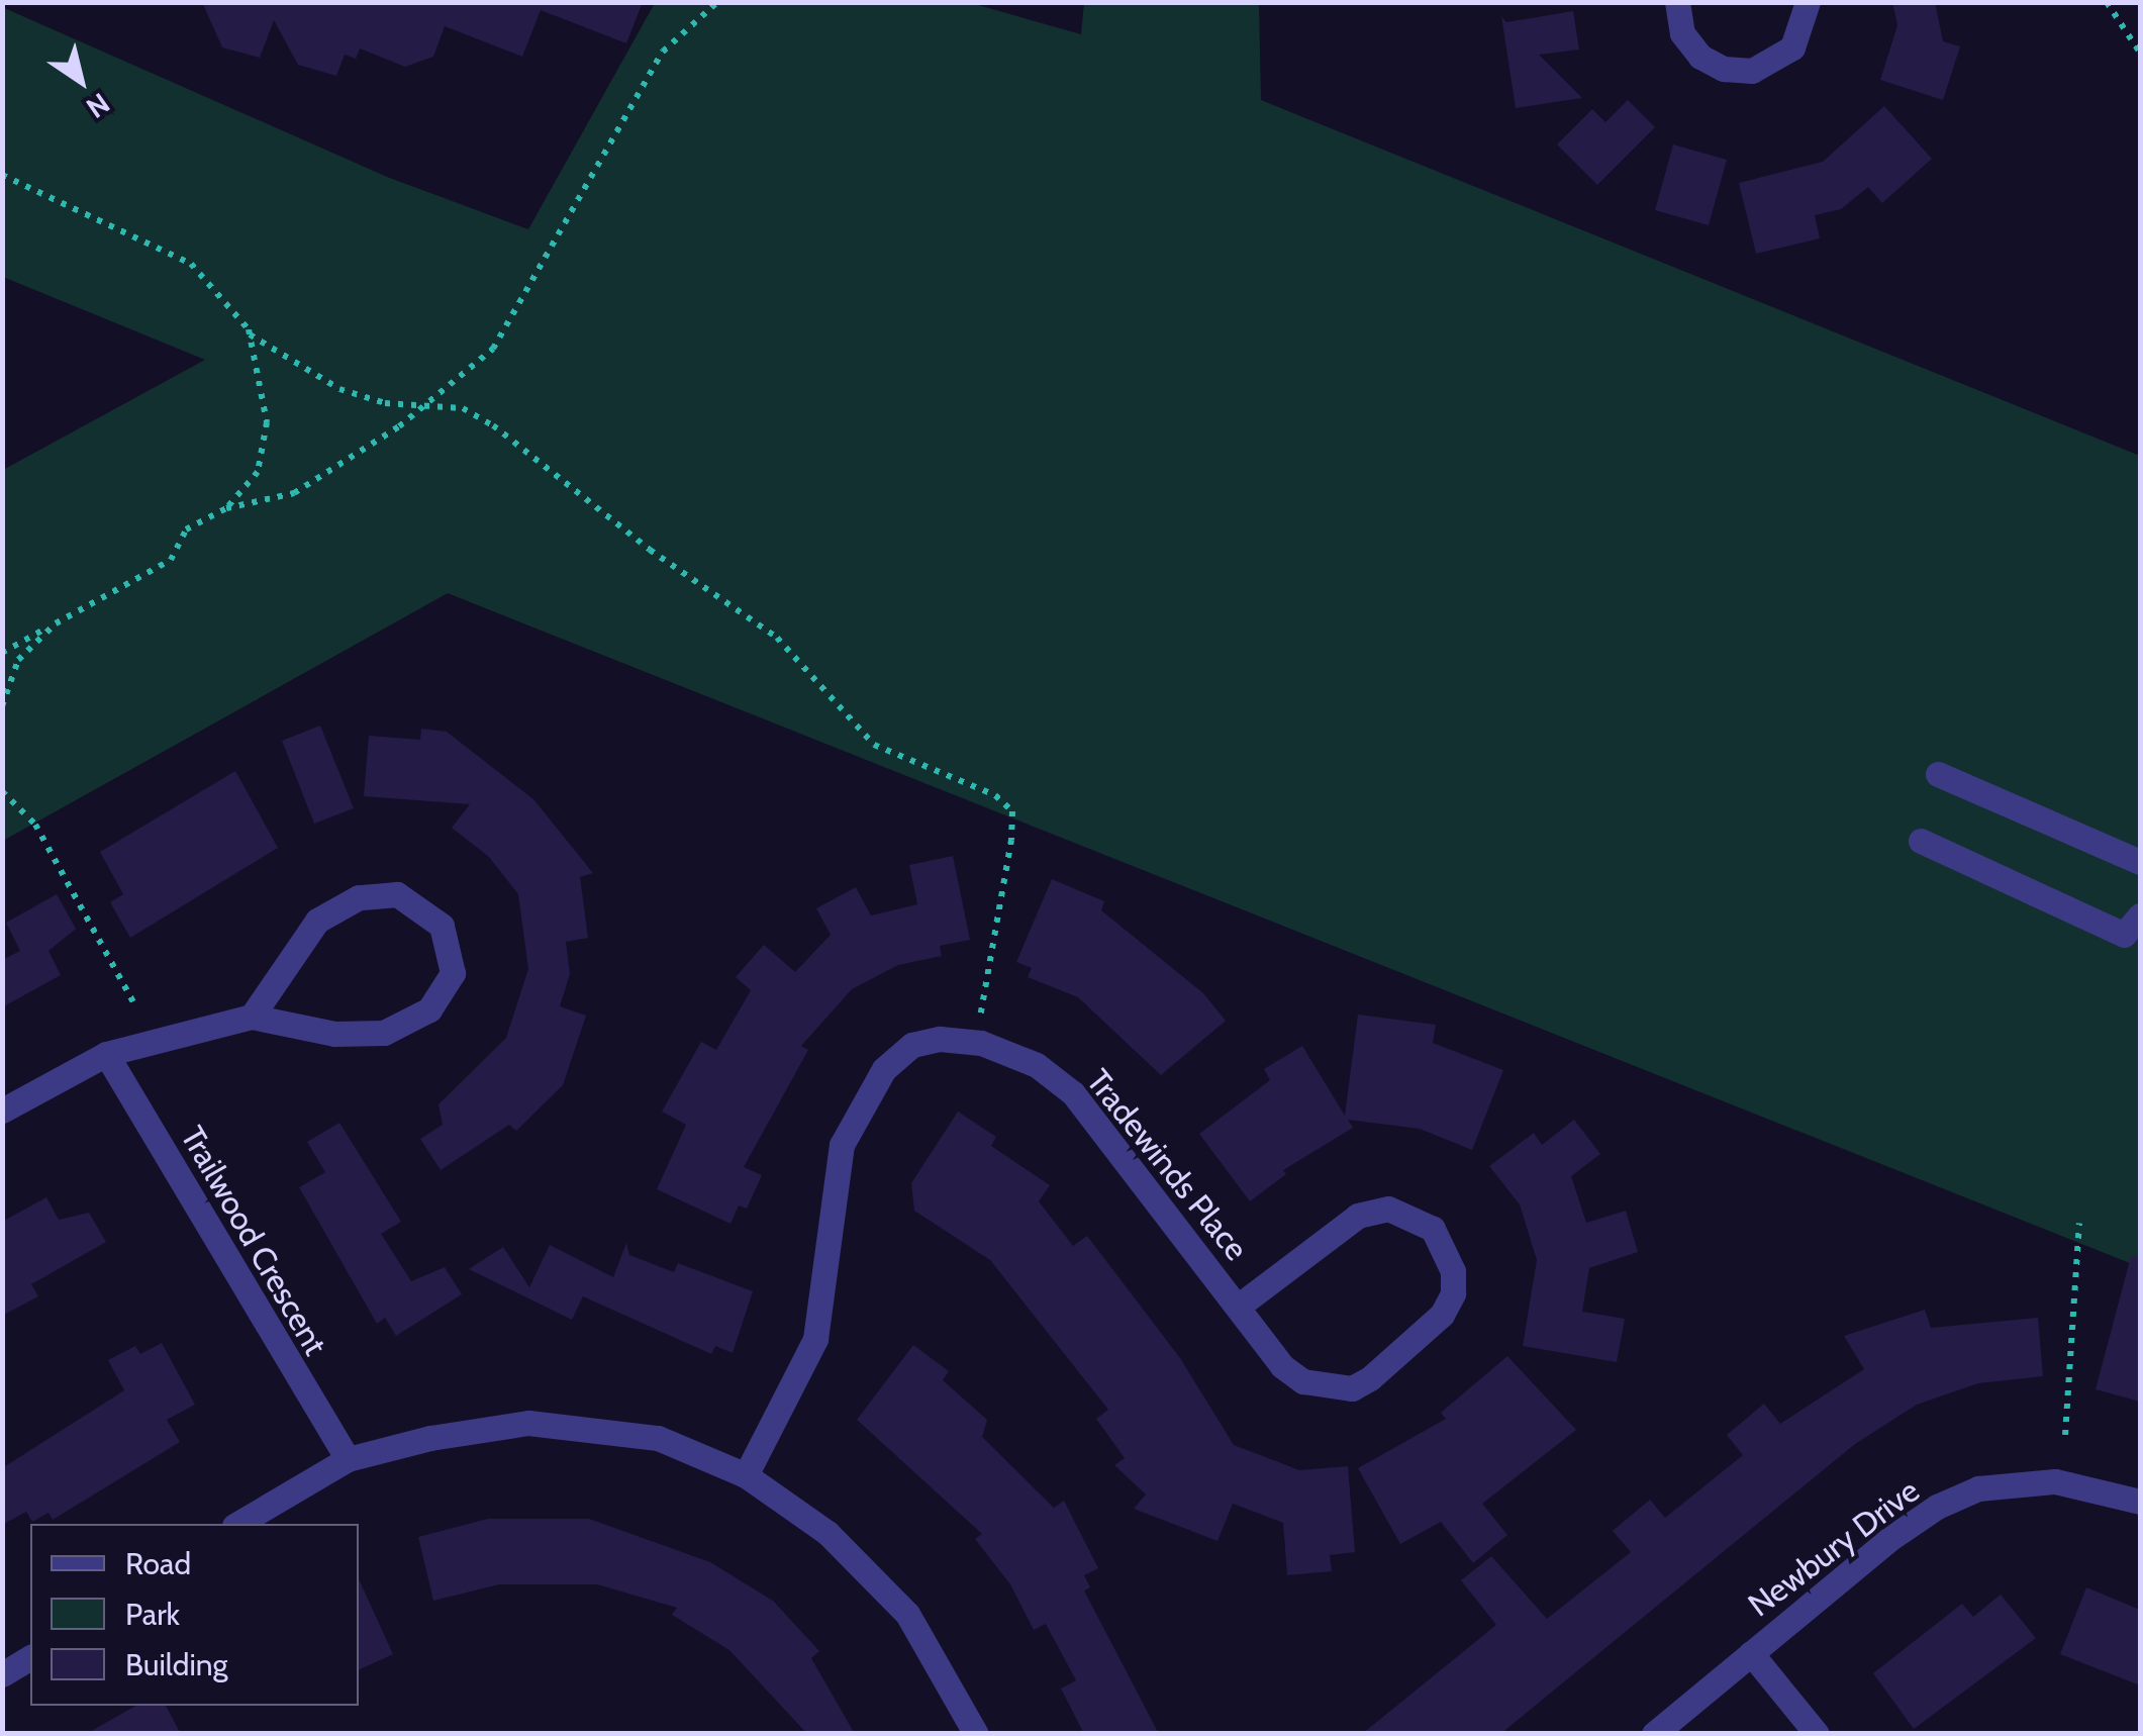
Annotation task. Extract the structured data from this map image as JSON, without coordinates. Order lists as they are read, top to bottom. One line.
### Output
{"streets":{"street":["Tradewinds Place","Trailwood Crescent","Newbury Drive"]},"legend":["Road","Park","Building"],"north":"bottom right"}
